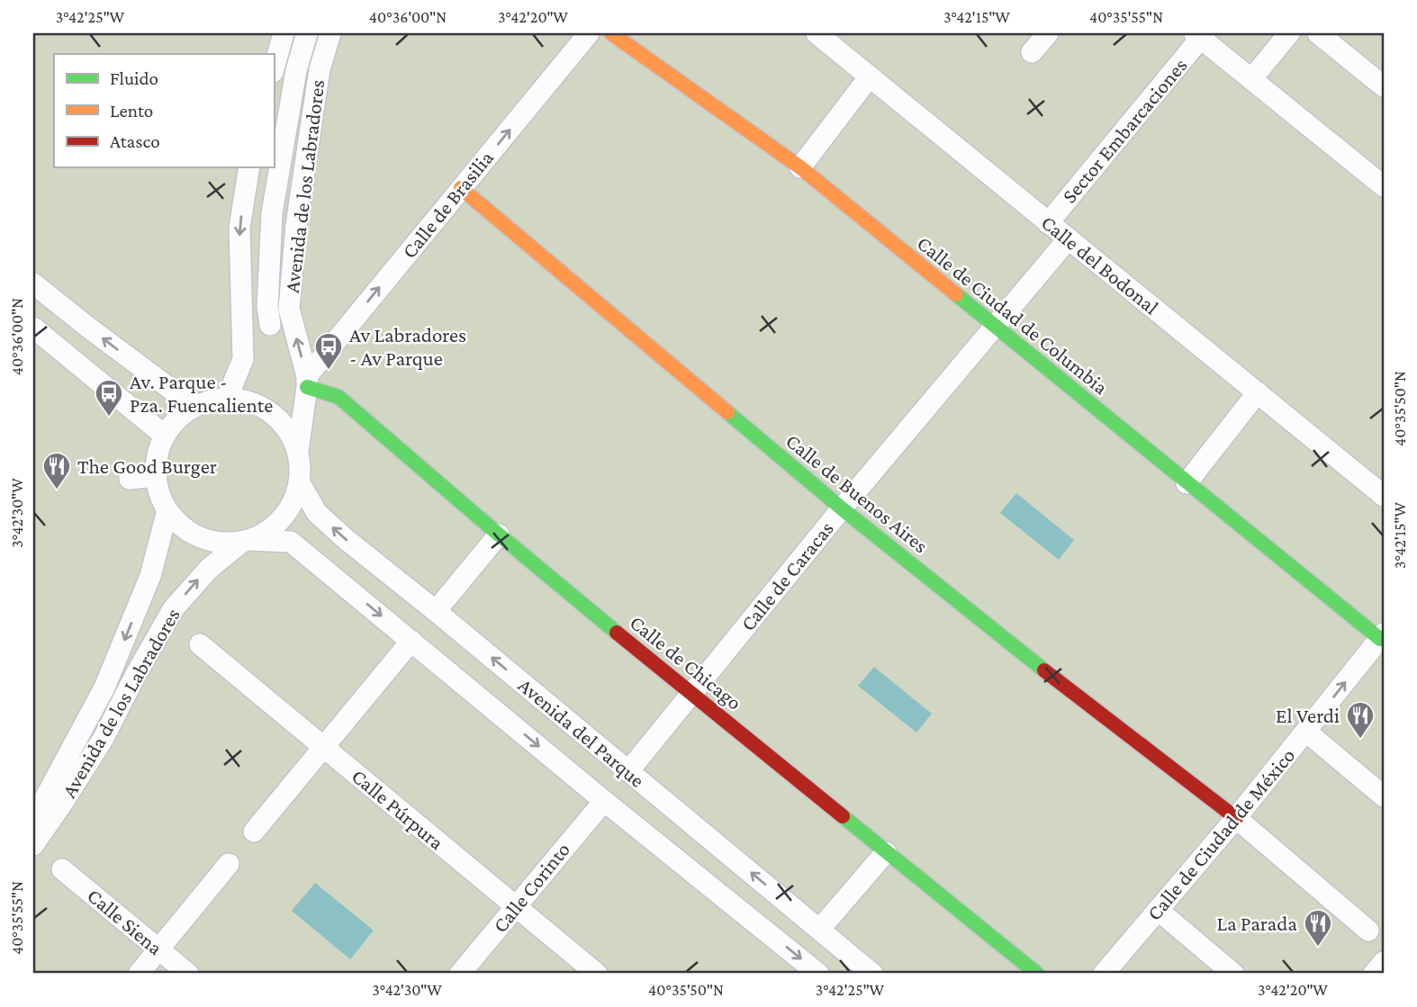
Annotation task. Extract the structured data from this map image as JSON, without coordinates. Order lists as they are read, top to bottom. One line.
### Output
{"streets":{"street":["Sector Embarcaciones","Avenida de los Labradores","Calle de Brasilia","Calle del Bodonal","Calle de Ciudad de Columbia","Calle de Buenos Aires","Calle de Caracas","Calle de Chicago","Avenida del Parque","Calle Púrpura","Calle de Ciudad de México","Calle Corinto","Calle Siena"]},"crossings":[["Sector Embarcaciones","Calle del Bodonal"],["Avenida de los Labradores","Calle de Brasilia"],["Avenida de los Labradores","Calle de Chicago"],["Avenida de los Labradores","Avenida del Parque"],["Calle de Brasilia","Calle de Buenos Aires"],["Calle de Brasilia","Calle de Chicago"],["Calle del Bodonal","Calle de Caracas"],["Calle de Ciudad de Columbia","Calle de Caracas"],["Calle de Ciudad de Columbia","Calle de Ciudad de México"],["Calle de Buenos Aires","Calle de Caracas"],["Calle de Buenos Aires","Calle de Ciudad de México"],["Calle de Caracas","Calle de Chicago"],["Calle de Caracas","Avenida del Parque"],["Avenida del Parque","Calle Corinto"],["Calle Púrpura","Calle Corinto"]],"one_way":["Calle de Brasilia"],"places":{"bus stop":["Av Labradores - Av Parque","Av. Parque - Pza. Fuencaliente"],"restaurant":["The Good Burger","El Verdi","La Parada"]},"legend":["Fluido","Lento","Atasco"],"coordinates":["3°42'25\"W","40°36'00\"N","3°42'20\"W","3°42'15\"W","40°35'55\"N","40°35'50\"N","3°42'30\"W"]}
